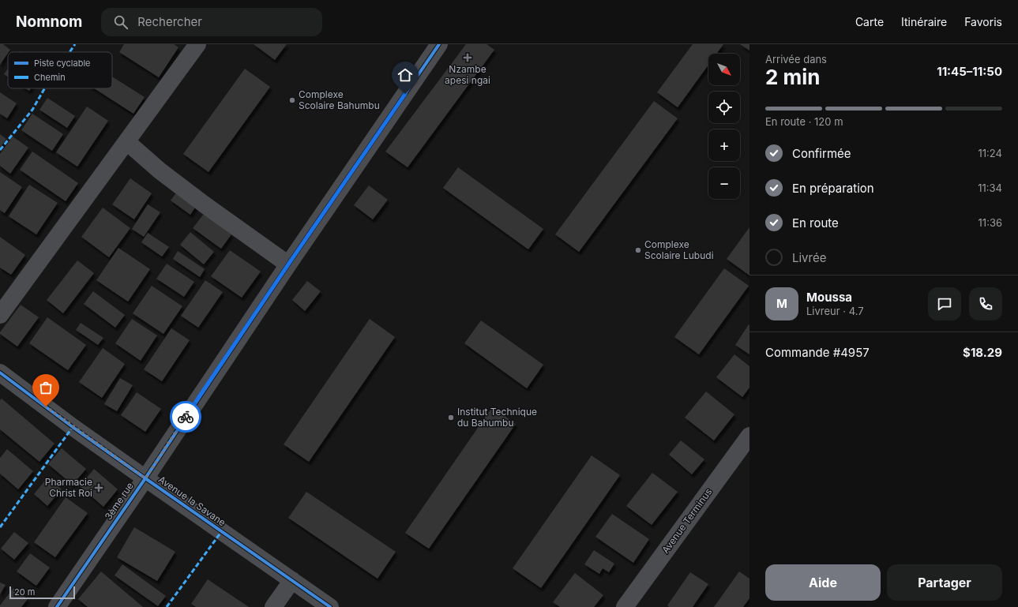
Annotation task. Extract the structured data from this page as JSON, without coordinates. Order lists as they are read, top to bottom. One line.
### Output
{"streets":{"street":["3ème rue","Avenue la Savane","Avenue Terminus"]},"crossings":[["3ème rue","Avenue la Savane"]],"places":{"health":["Nzambe apesi ngai","Pharmacie Christ Roi"],"other":["Complexe Scolaire Bahumbu","Complexe Scolaire Lubudi","Institut Technique du Bahumbu"]},"legend":["Piste cyclable","Chemin"],"scale_bar":"20 m","north":"bottom right","page":{"header":"Nomnom","search":"Rechercher","nav":["Carte","Itinéraire","Favoris"],"heading":["2 min","Arrivée dans","11:45–11:50"],"panel":["Moussa","Livreur · 4.7","Commande #4957","$18.29"],"map_buttons":["+","−"],"bar":"En route · 120 m","list":[["Confirmée","11:24"],["En préparation","11:34"],["En route","11:36"],"Livrée"],"round":"M","buttons":["Aide","Partager"],"scale":"20 m"}}
